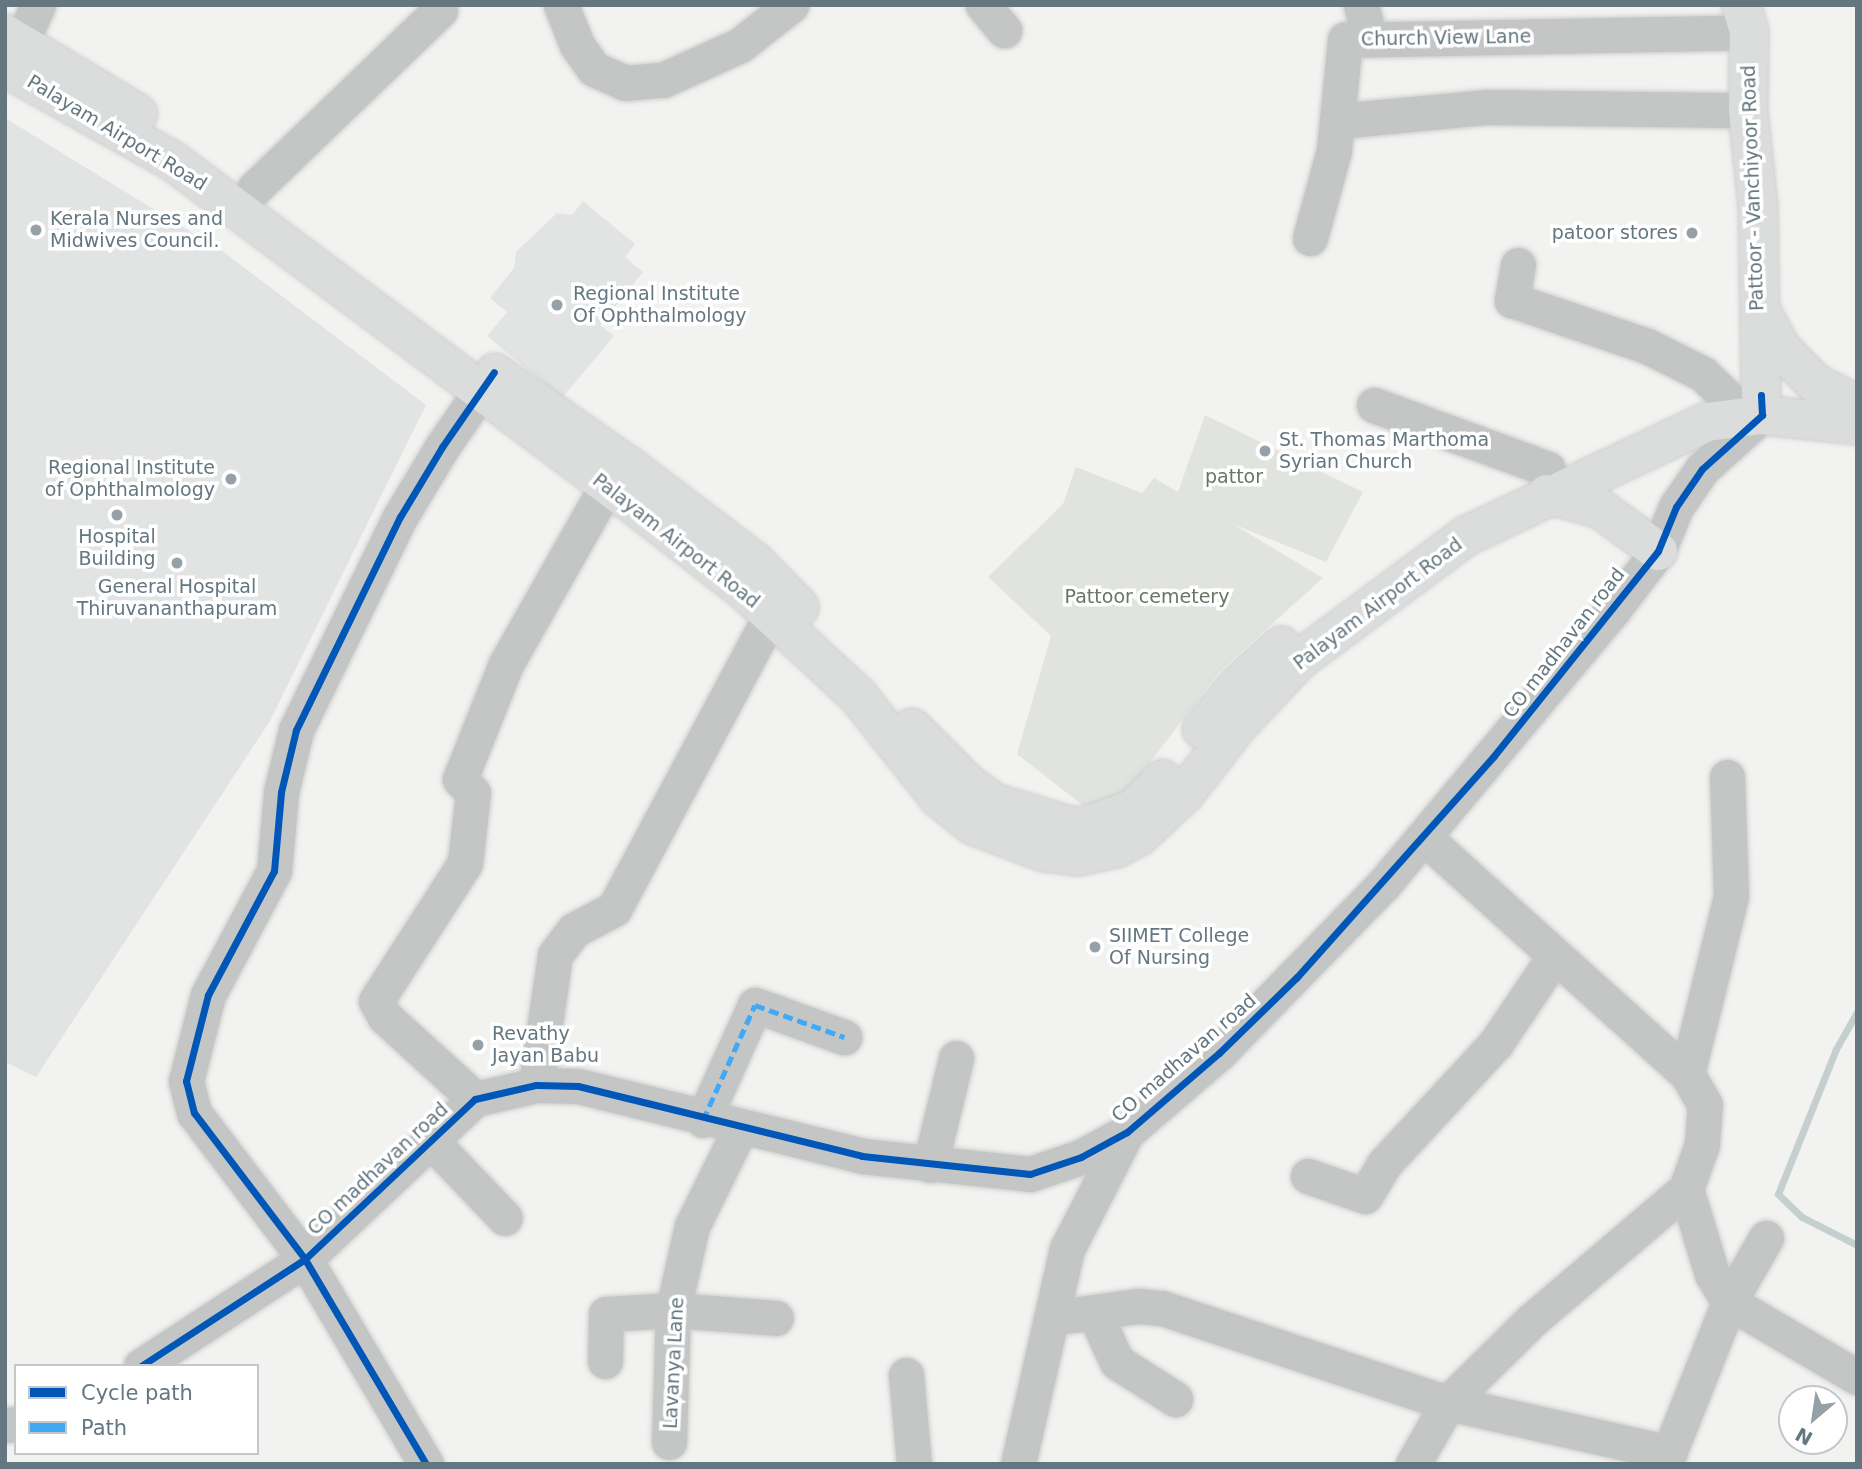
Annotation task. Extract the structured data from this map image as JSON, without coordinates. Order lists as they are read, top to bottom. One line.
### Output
{"streets":{"main road":["Palayam Airport Road","Pattoor - Vanchiyoor Road"],"street":["Church View Lane","CO madhavan road","Lavanya Lane"]},"crossings":[["Church View Lane","Pattoor - Vanchiyoor Road"],["Palayam Airport Road","Pattoor - Vanchiyoor Road"],["Palayam Airport Road","CO madhavan road"],["Pattoor - Vanchiyoor Road","CO madhavan road"],["CO madhavan road","Lavanya Lane"]],"parks":["pattor","Pattoor cemetery"],"places":["Kerala Nurses and Midwives Council.","patoor stores","Regional Institute Of Ophthalmology","St. Thomas Marthoma Syrian Church","Regional Institute of Ophthalmology","Hospital Building","General Hospital Thiruvananthapuram","SIIMET College Of Nursing","Revathy Jayan Babu"],"legend":["Cycle path","Path"],"north":"bottom left"}
